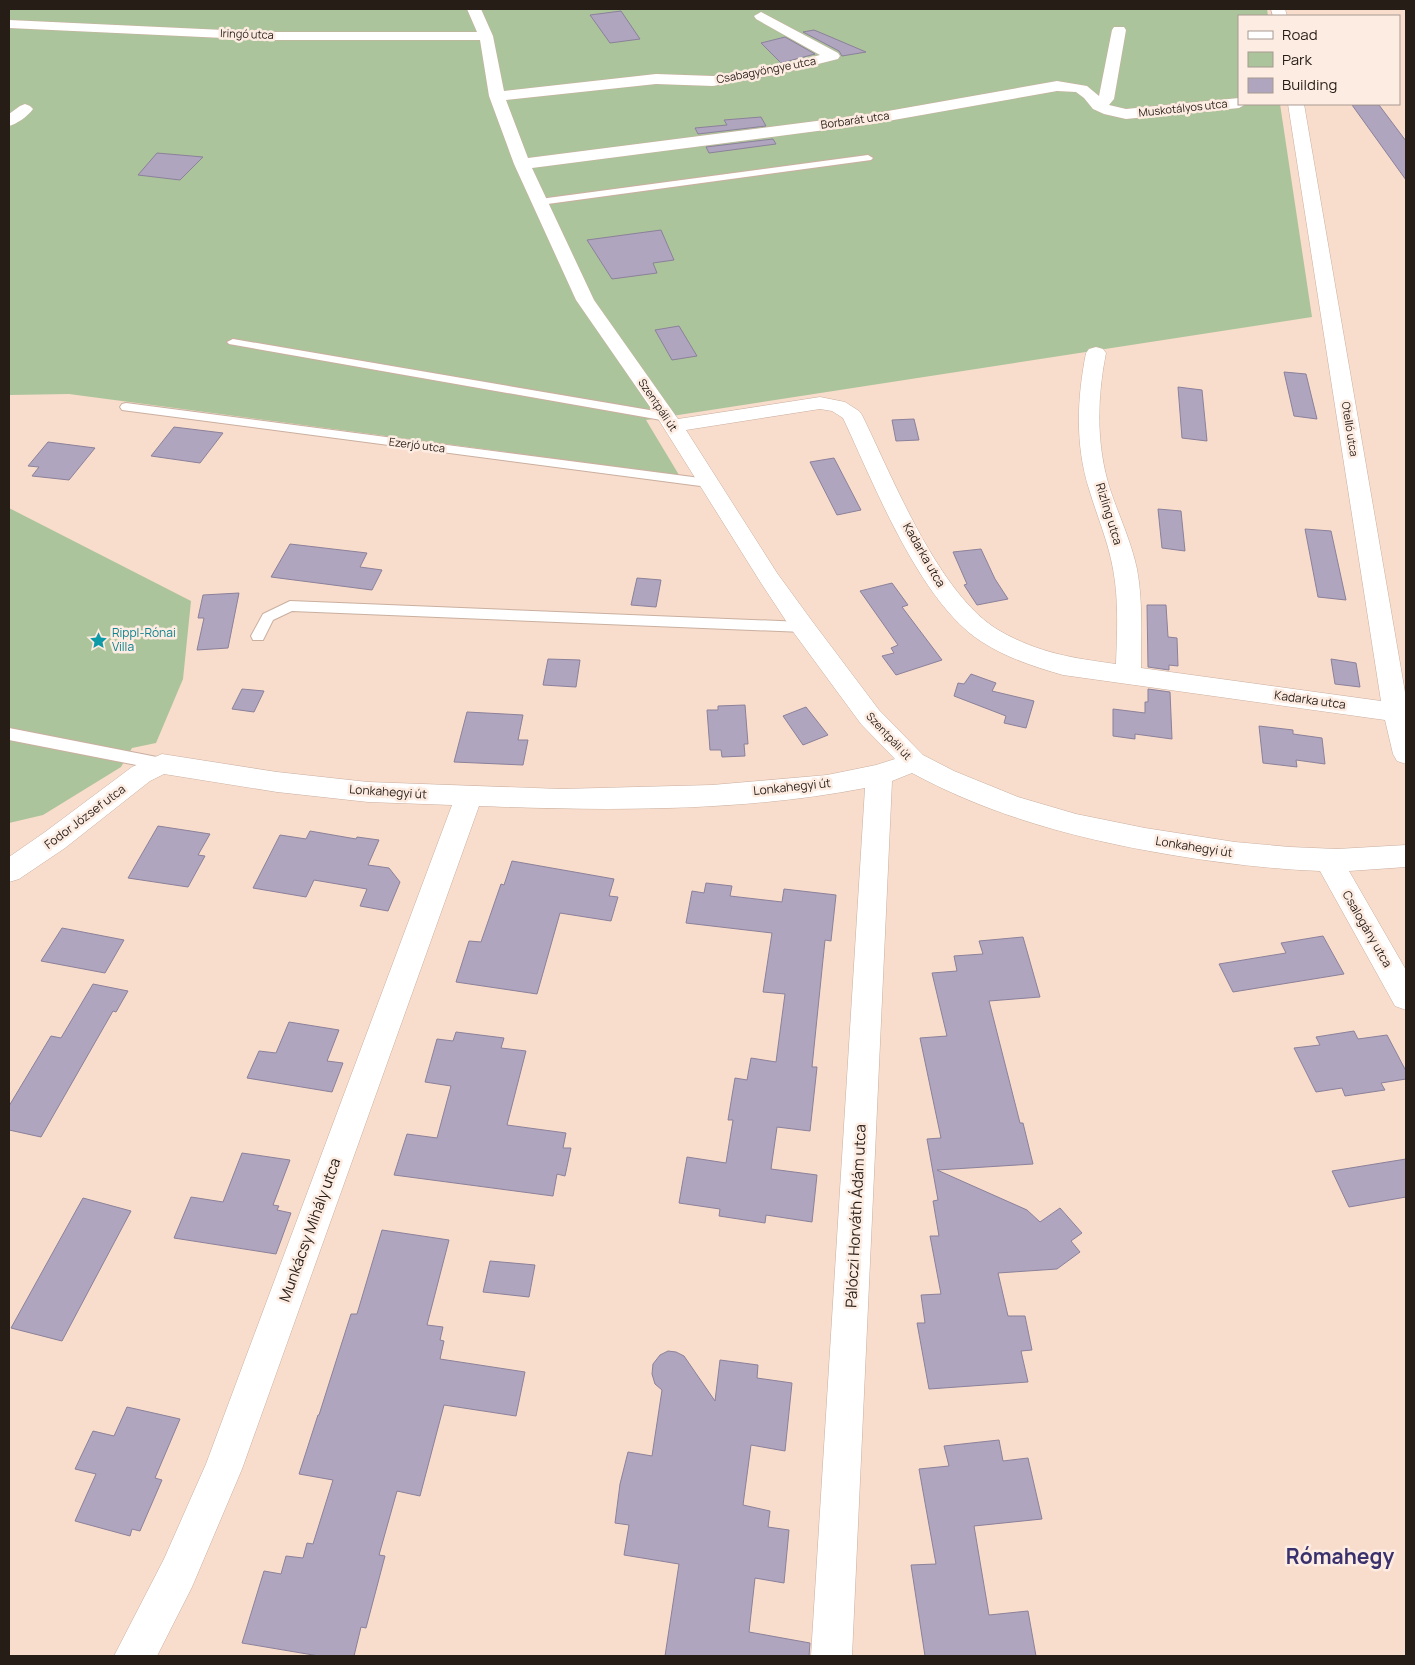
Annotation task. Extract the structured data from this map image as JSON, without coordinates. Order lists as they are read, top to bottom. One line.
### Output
{"streets":{"street":["Iringó utca","Csabagyöngye utca","Muskotályos utca","Borbarát utca","Szentpáli út","Otelló utca","Rizling utca","Kadarka utca","Lonkahegyi út","Fodor József utca","Csalogány utca","Pálóczi Horváth Ádám utca","Munkácsy Mihály utca"],"lane":["Ezerjó utca"]},"crossings":[["Iringó utca","Szentpáli út"],["Csabagyöngye utca","Szentpáli út"],["Muskotályos utca","Borbarát utca"],["Borbarát utca","Szentpáli út"],["Szentpáli út","Ezerjó utca"],["Szentpáli út","Kadarka utca"],["Szentpáli út","Lonkahegyi út"],["Otelló utca","Kadarka utca"],["Rizling utca","Kadarka utca"],["Lonkahegyi út","Fodor József utca"],["Lonkahegyi út","Csalogány utca"],["Lonkahegyi út","Pálóczi Horváth Ádám utca"],["Lonkahegyi út","Munkácsy Mihály utca"]],"districts":["Rómahegy"],"places":{"place":["Rippl-Rónai Villa"]},"legend":["Road","Park","Building"]}
